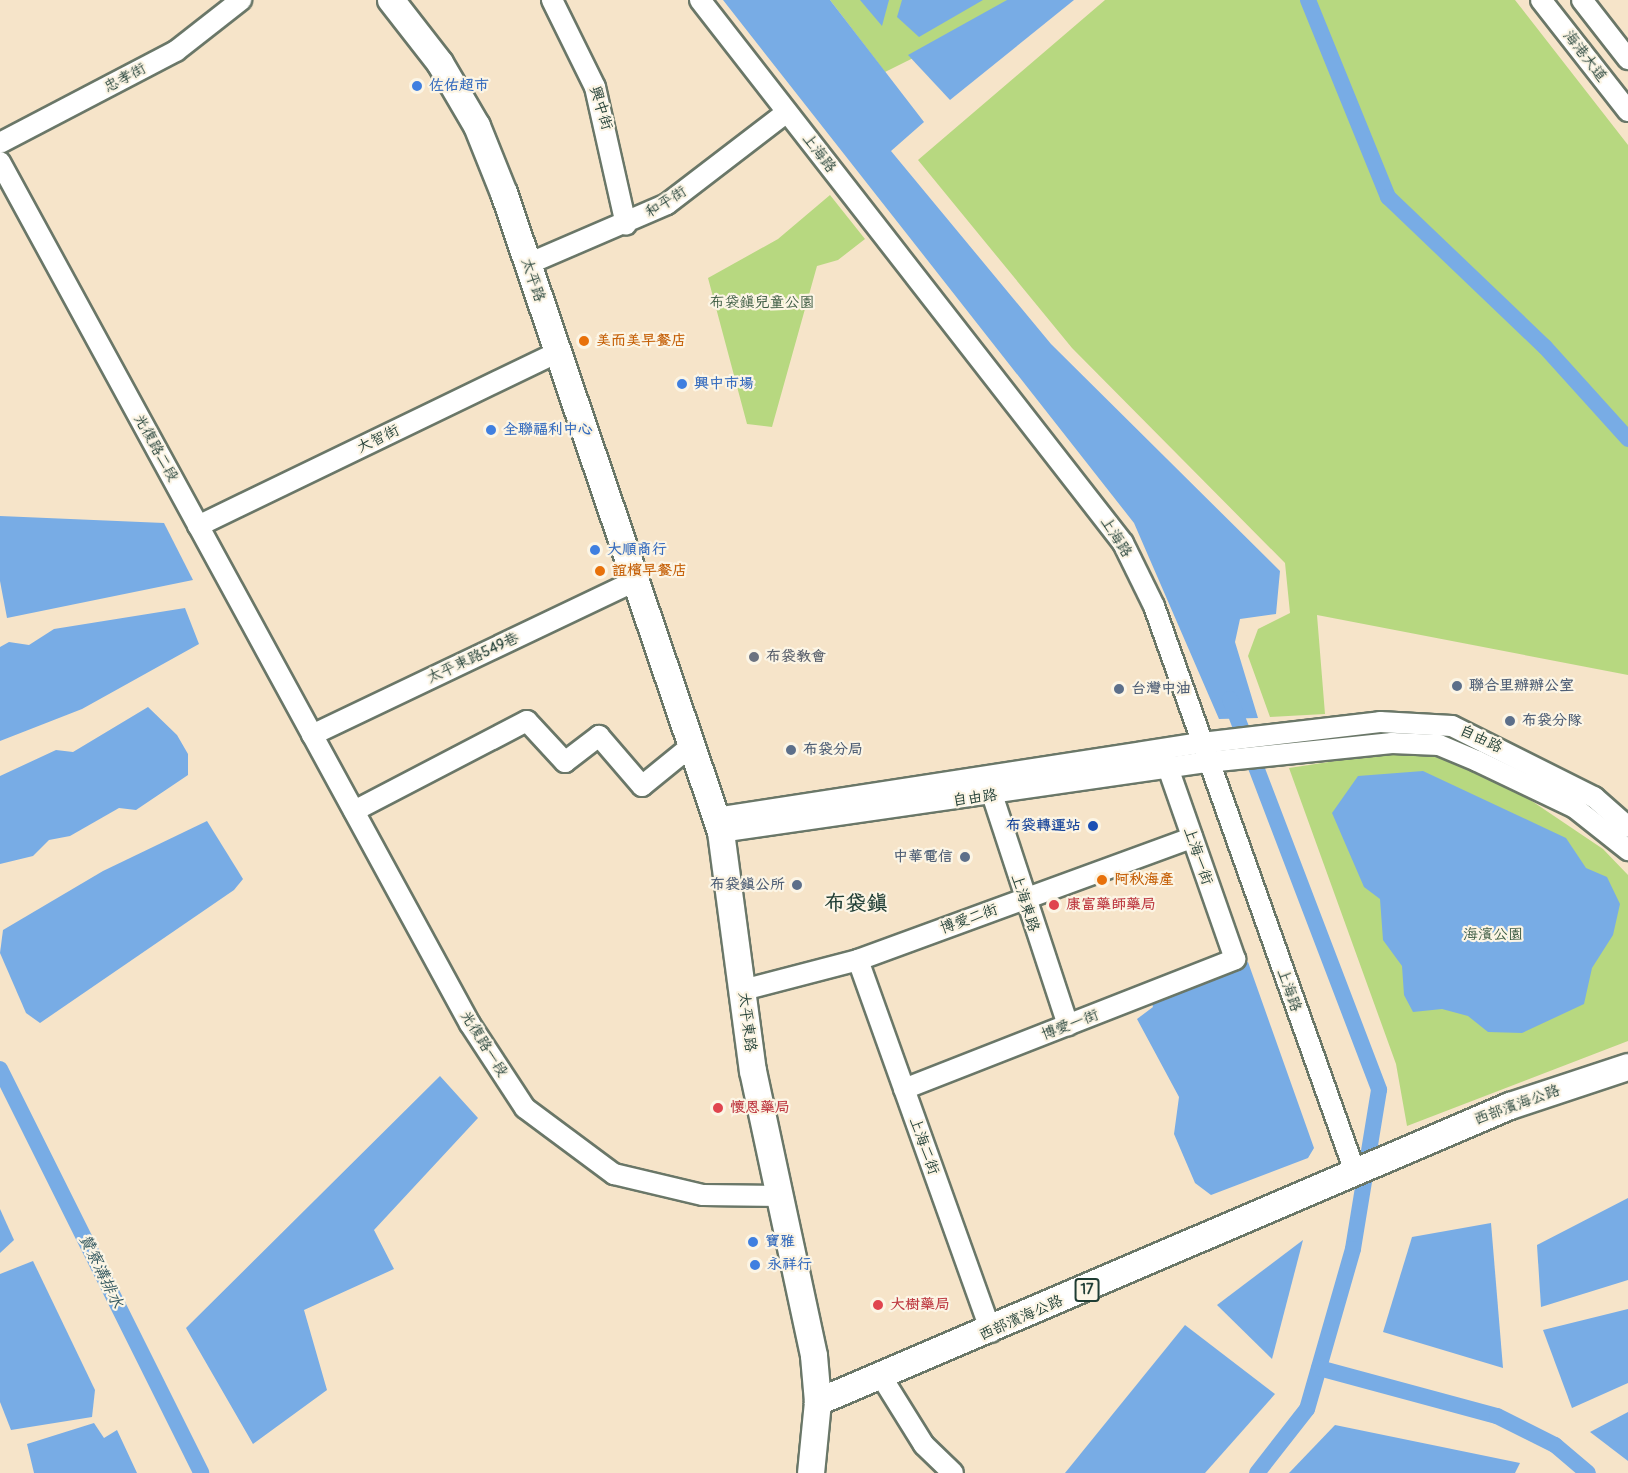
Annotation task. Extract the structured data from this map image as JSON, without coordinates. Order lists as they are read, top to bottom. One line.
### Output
{"streets":{"main road":["太平路","太平東路","西部濱海公路","17"],"street":["海港大道","忠孝街","興中街","上海路","和平街","大智街","光復路二段","太平東路549巷","自由路","上海一街","上海東路","博愛二街","博愛一街","光復路一段","上海二街"]},"crossings":[["興中街","和平街"],["上海路","和平街"],["上海路","自由路"],["上海路","西部濱海公路"],["和平街","太平路"],["太平路","大智街"],["太平路","太平東路549巷"],["太平路","太平東路"],["大智街","光復路二段"],["光復路二段","太平東路549巷"],["光復路二段","光復路一段"],["太平東路549巷","太平東路"],["太平東路549巷","光復路一段"],["自由路","上海一街"],["自由路","上海東路"],["自由路","太平東路"],["上海一街","博愛二街"],["上海一街","博愛一街"],["上海東路","博愛二街"],["上海東路","博愛一街"],["博愛二街","太平東路"],["博愛二街","上海二街"],["太平東路","光復路一段"],["太平東路","西部濱海公路"],["博愛一街","上海二街"],["西部濱海公路","上海二街"]],"districts":["布袋鎮"],"water":["贊寮溝排水"],"parks":["布袋鎮兒童公園","海濱公園"],"places":["佐佑超市","美而美早餐店","興中市場","全聯福利中心","大順商行","誼檳早餐店","布袋教會","聯合里辦辦公室","台灣中油","布袋分隊","布袋分局","布袋轉運站","中華電信","阿秋海產","布袋鎮公所","康富藥師藥局","懷恩藥局","寶雅","永祥行","大樹藥局"]}
